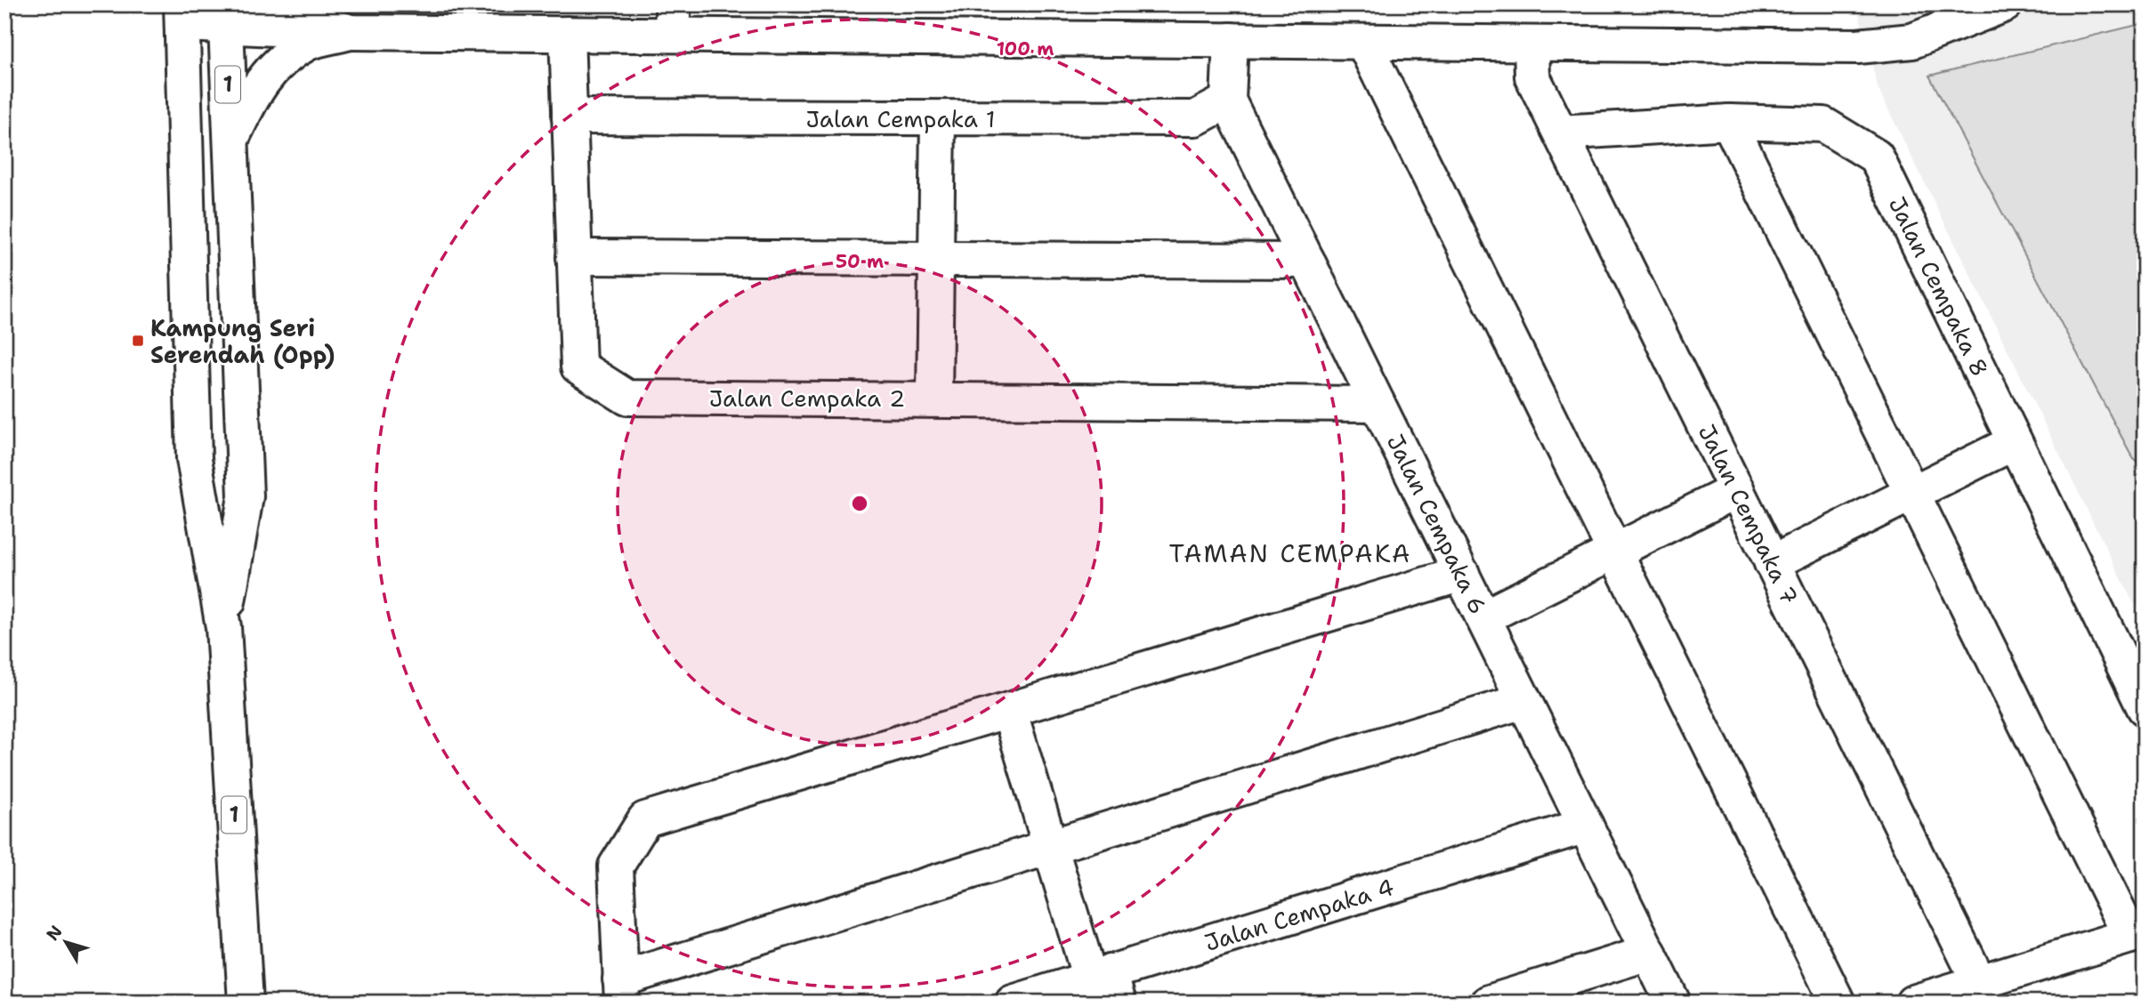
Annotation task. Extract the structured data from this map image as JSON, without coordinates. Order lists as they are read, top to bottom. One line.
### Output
{"streets":{"street":["1","Jalan Cempaka 1","Jalan Cempaka 8","Jalan Cempaka 2","Jalan Cempaka 7","Jalan Cempaka 6","Jalan Cempaka 4"]},"crossings":[["Jalan Cempaka 1","Jalan Cempaka 2"],["Jalan Cempaka 1","Jalan Cempaka 6"],["Jalan Cempaka 8","Jalan Cempaka 7"],["Jalan Cempaka 2","Jalan Cempaka 6"],["Jalan Cempaka 6","Jalan Cempaka 4"]],"districts":["TAMAN CEMPAKA"],"places":{"transit":["Kampung Seri Serendah (Opp)"]},"north":"top left","rings":["100 m","50 m"]}
